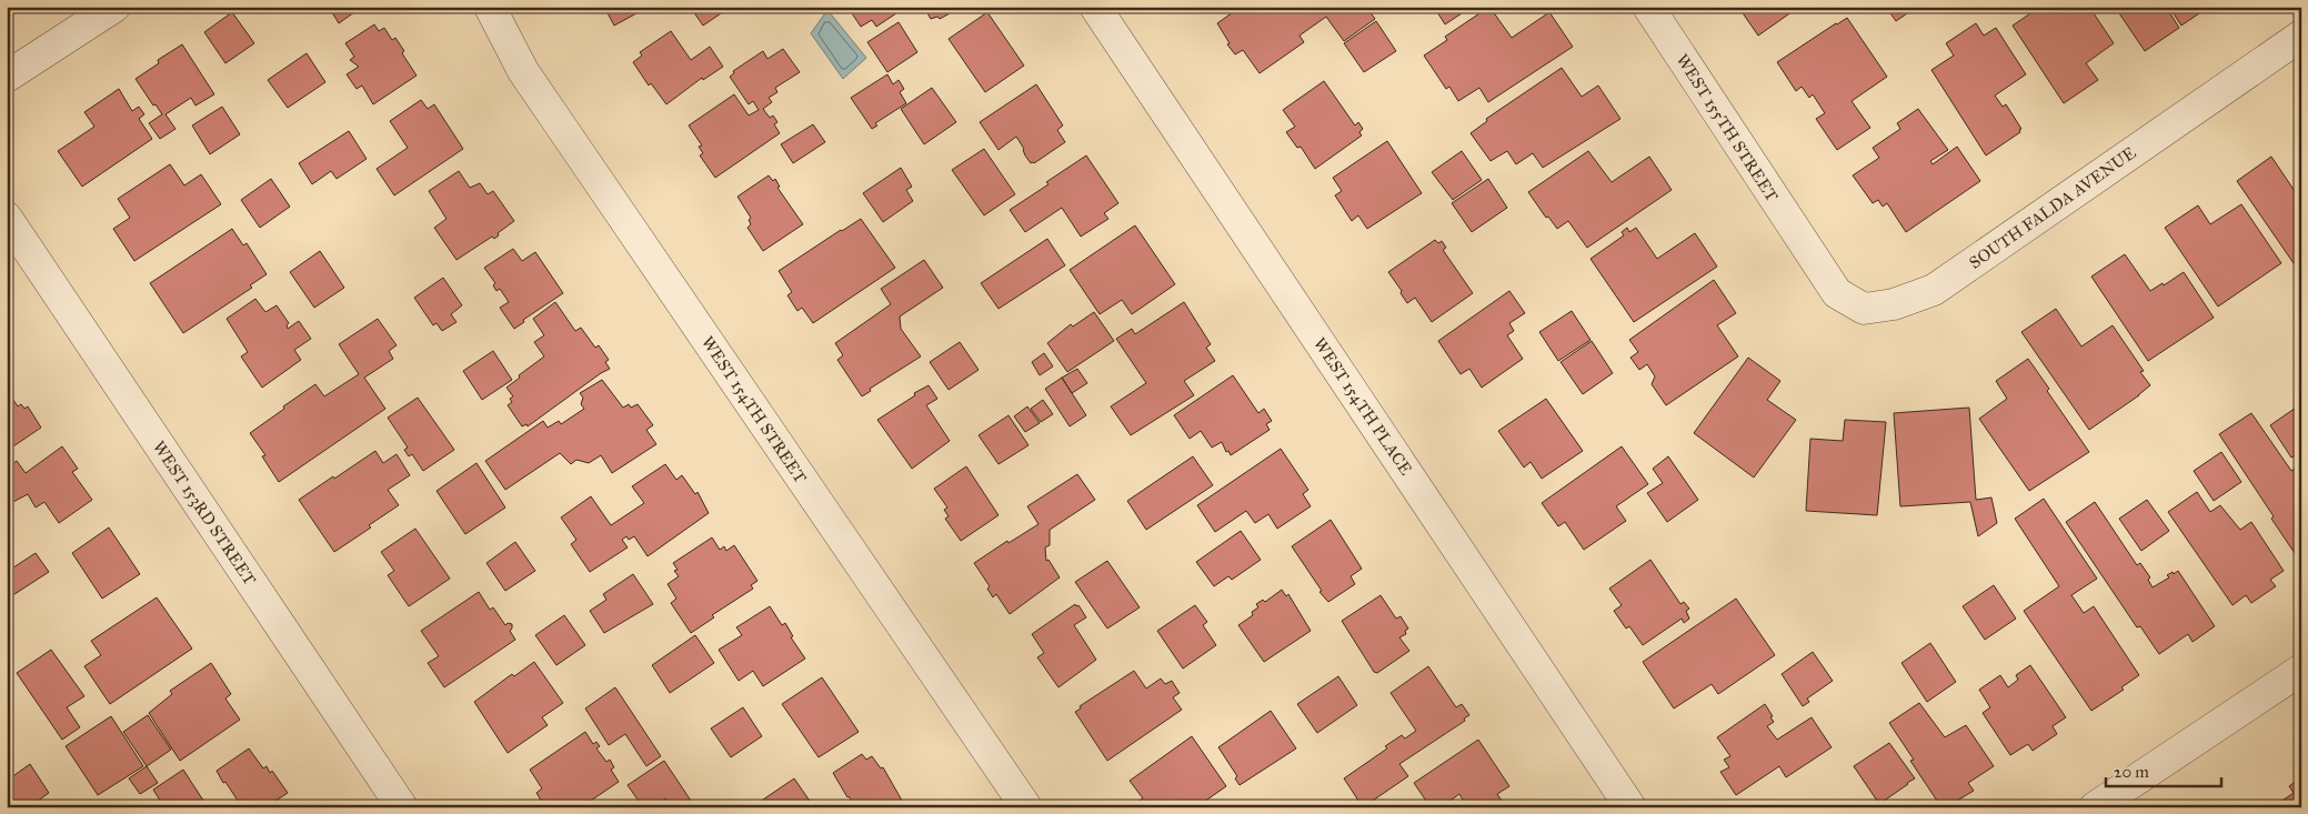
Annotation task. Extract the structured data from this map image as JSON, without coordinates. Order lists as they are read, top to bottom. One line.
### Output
{"streets":{"street":["WEST 155TH STREET","SOUTH FALDA AVENUE","WEST 154TH PLACE","WEST 154TH STREET","WEST 153RD STREET"]},"crossings":[["WEST 155TH STREET","SOUTH FALDA AVENUE"]],"scale_bar":"20 m"}
